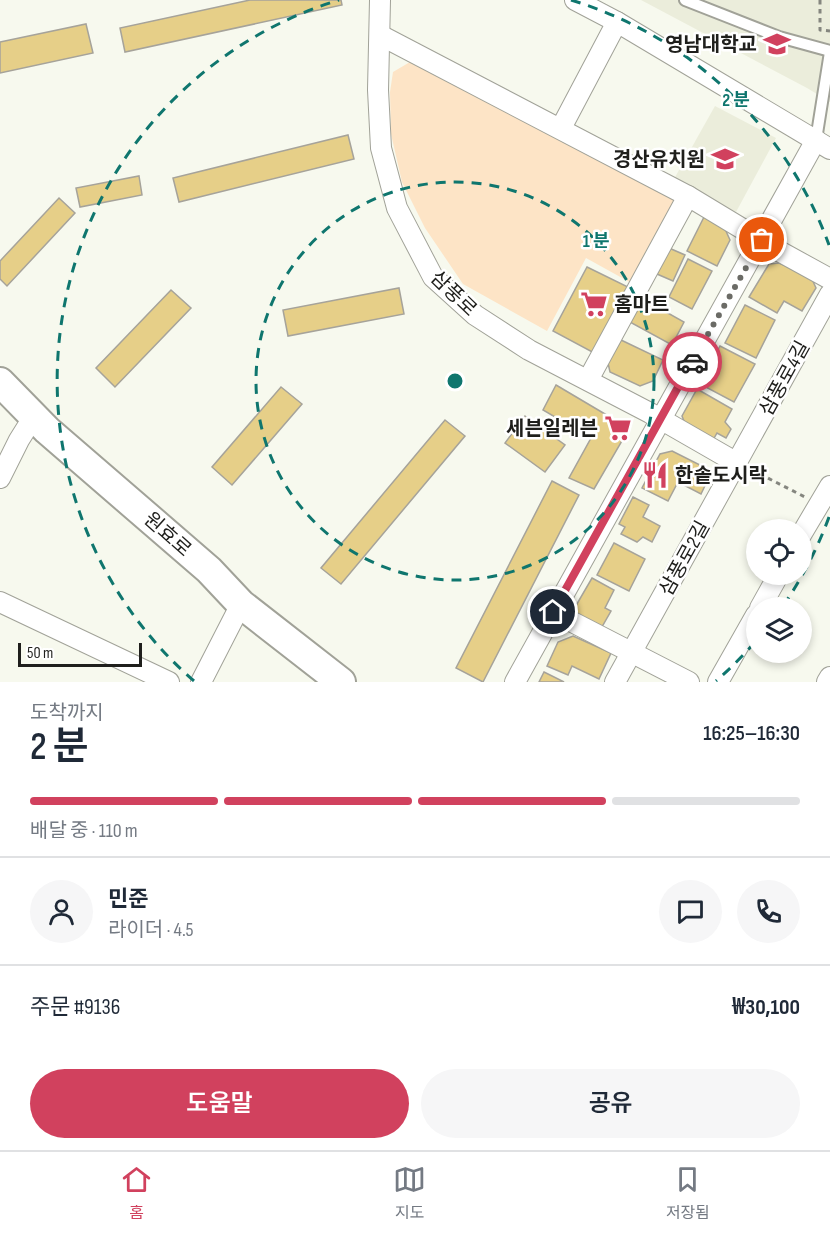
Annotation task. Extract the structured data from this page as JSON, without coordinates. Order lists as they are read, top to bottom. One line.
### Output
{"streets":{"main road":["원효로"],"street":["삼풍로","삼풍로4길","삼풍로2길"]},"crossings":[["삼풍로","삼풍로4길"],["삼풍로","삼풍로2길"],["삼풍로4길","삼풍로2길"]],"places":{"school or university":["영남대학교","경산유치원"],"supermarket":["홈마트","세븐일레븐"],"restaurant":["한솥도시락"]},"scale_bar":"50 m","page":{"scale":"50 m","heading":["2 분","도착까지","16:25–16:30"],"panel":["민준","라이더 · 4.5","주문 #9136","₩30,100"],"bar":"배달 중 · 110 m","buttons":["도움말","공유"],"tabs":["홈","지도","저장됨"]},"rings":["2 분","1 분"]}
